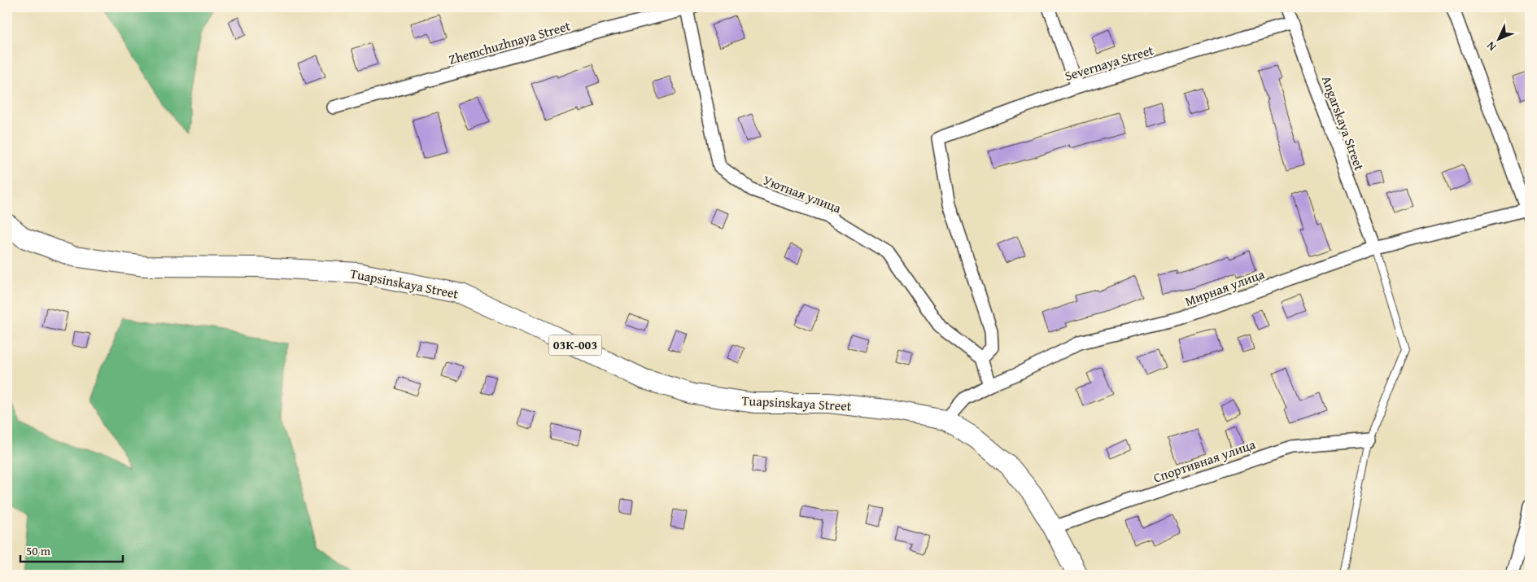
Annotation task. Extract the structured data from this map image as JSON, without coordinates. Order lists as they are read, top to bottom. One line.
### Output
{"streets":{"main road":["Tuapsinskaya Street","03К-003"],"street":["Zhemchuzhnaya Street","Severnaya Street","Angarskaya Street","Уютная улица","Мирная улица","Спортивная улица"]},"crossings":[["Zhemchuzhnaya Street","Уютная улица"],["Severnaya Street","Angarskaya Street"],["Severnaya Street","Уютная улица"],["Angarskaya Street","Мирная улица"],["Tuapsinskaya Street","Мирная улица"],["Tuapsinskaya Street","Спортивная улица"]],"scale_bar":"50 m","north":"bottom left"}
